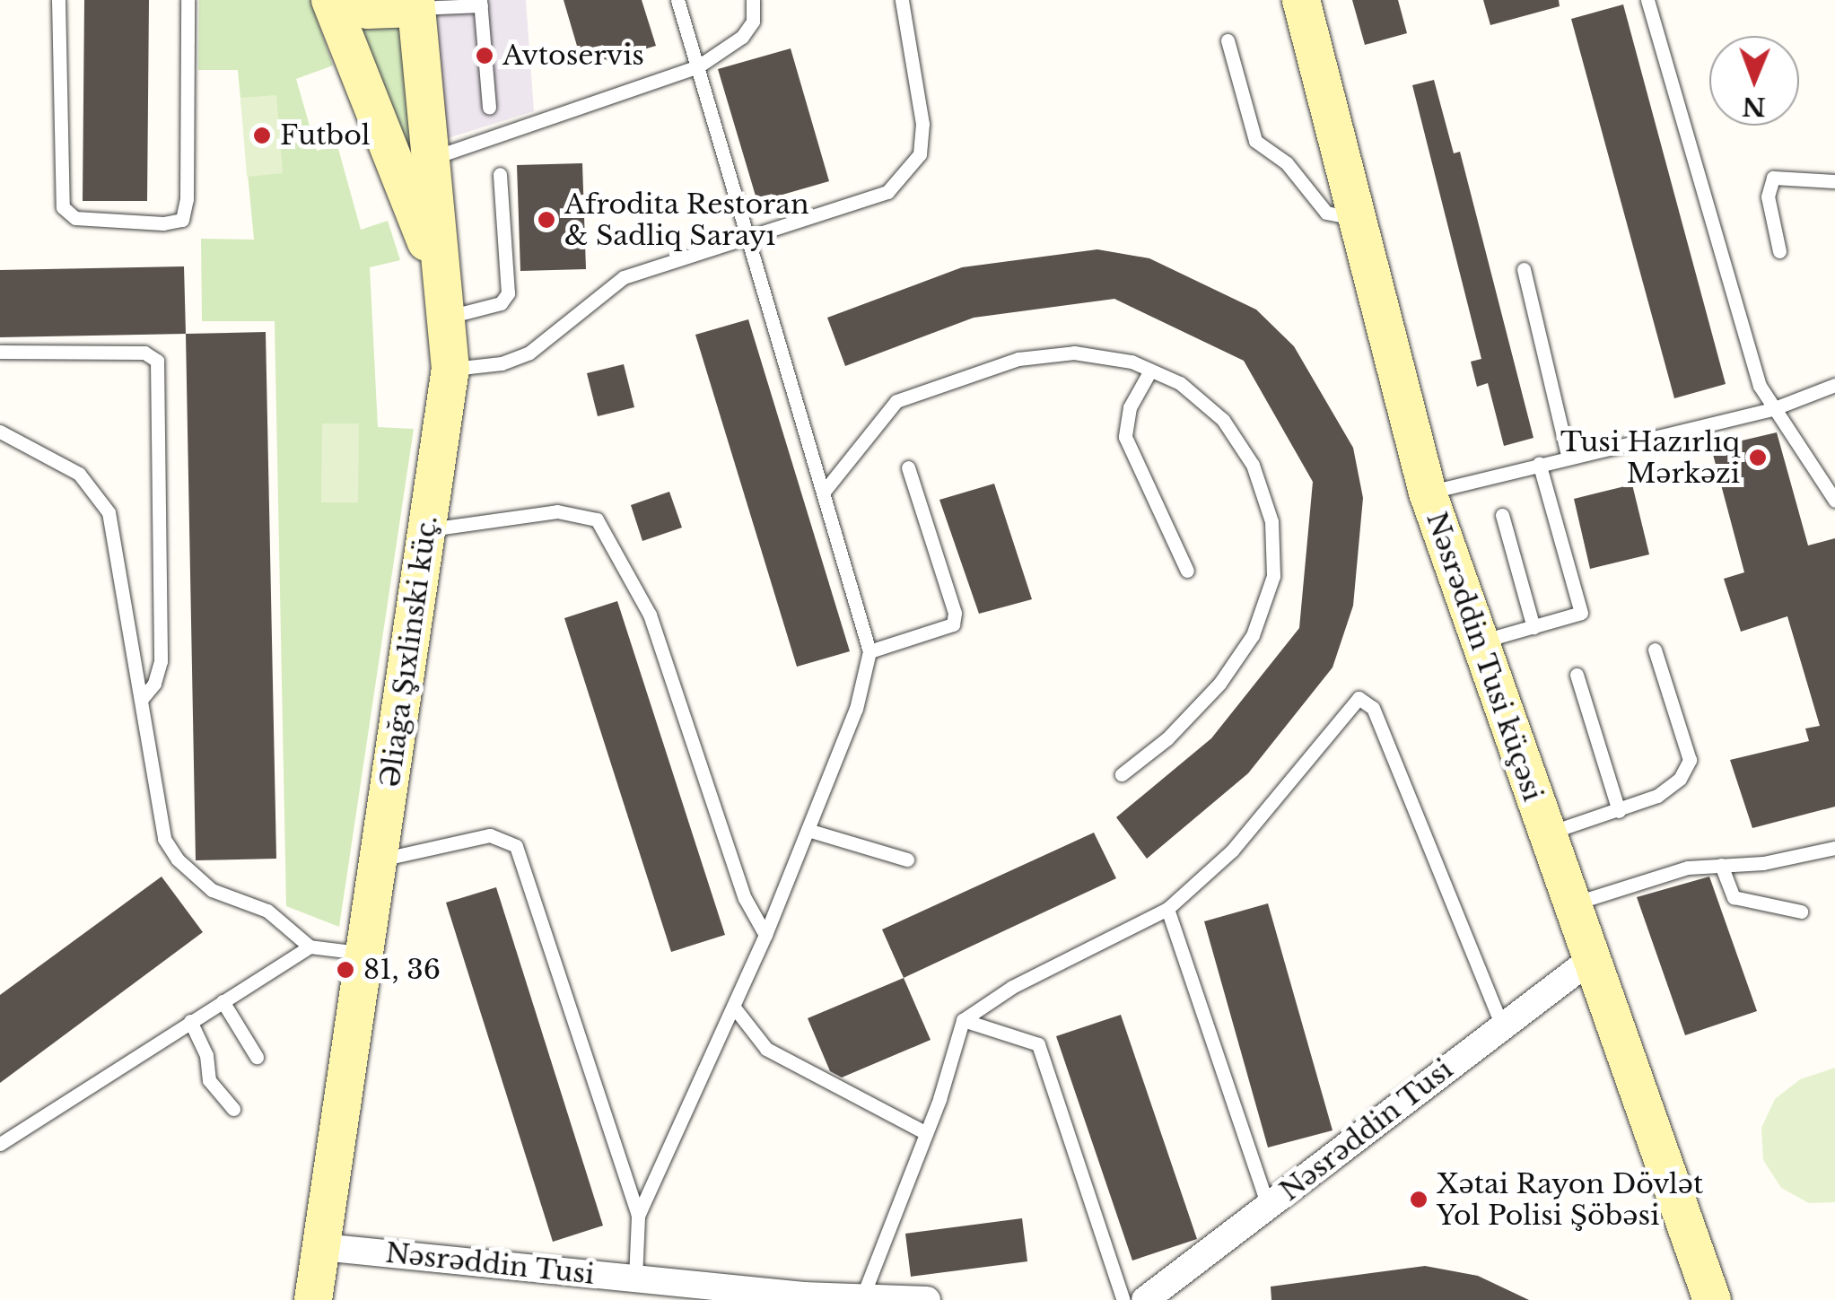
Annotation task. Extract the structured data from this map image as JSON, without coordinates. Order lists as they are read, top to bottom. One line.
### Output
{"streets":{"main road":["Əliağa Şıxlinski küç.","Nəsrəddin Tusi küçəsi"],"street":["Nəsrəddin Tusi"]},"crossings":[["Əliağa Şıxlinski küç.","Nəsrəddin Tusi"],["Nəsrəddin Tusi küçəsi","Nəsrəddin Tusi"]],"places":["Avtoservis","Futbol","Afrodita Restoran & Sadliq Sarayı","Tusi Hazırlıq Mərkəzi","81, 36","Xətai Rayon Dövlət Yol Polisi Şöbəsi"],"north":"bottom"}
